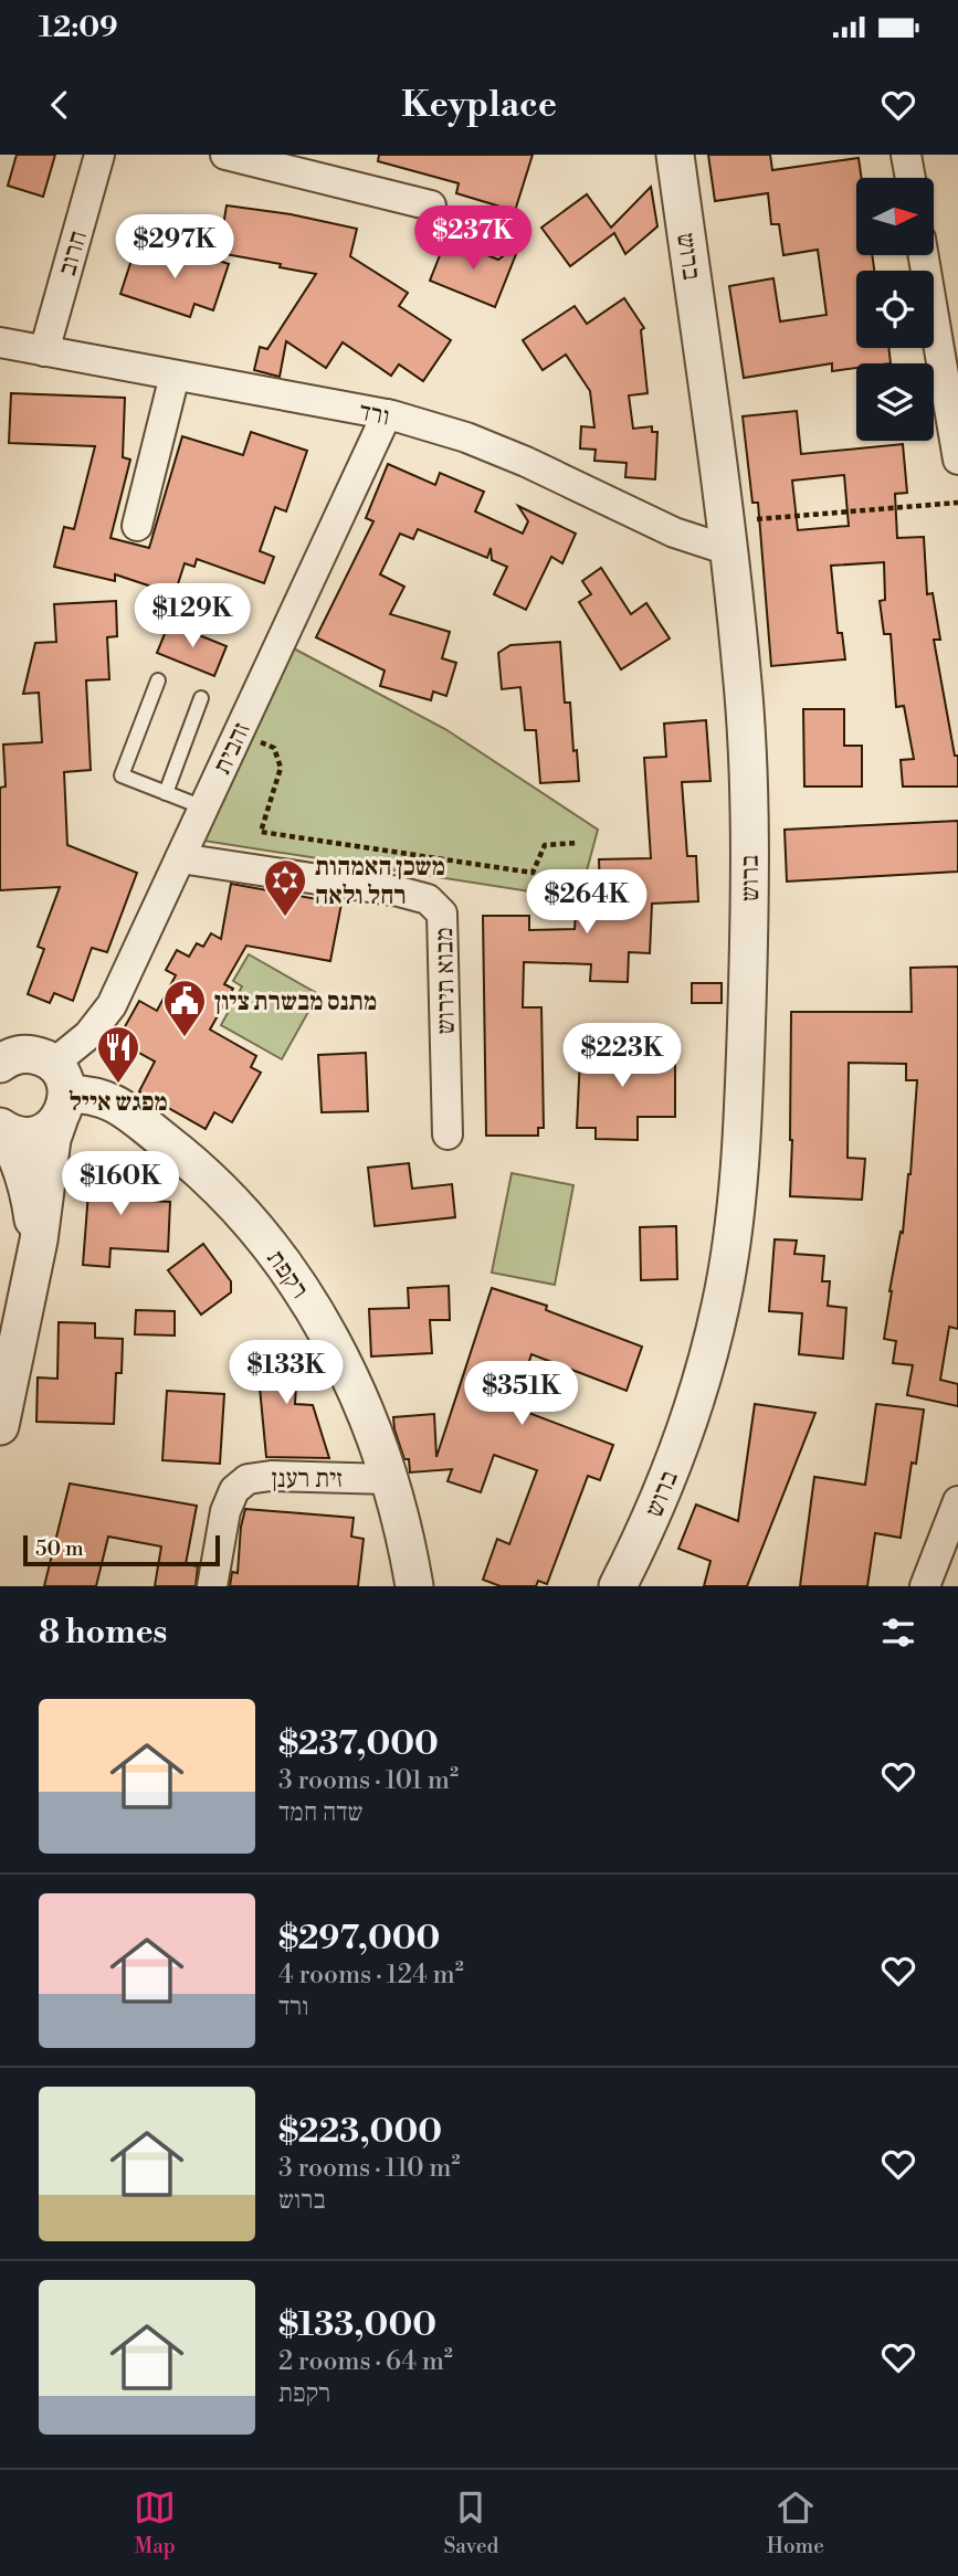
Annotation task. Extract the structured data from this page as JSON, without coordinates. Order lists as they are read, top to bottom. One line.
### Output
{"streets":{"street":["חרוב","ברוש","ורד","זהבית","מבוא תירוש","רקפת","זית רענן"]},"crossings":[["חרוב","ורד"],["ברוש","ורד"],["ורד","זהבית"],["זהבית","מבוא תירוש"],["זהבית","רקפת"],["רקפת","זית רענן"]],"places":{"synagogue":["משכן האמהות רחל ולאה"],"public building":["מתנס מבשרת ציון"],"restaurant":["מפגש אייל"]},"scale_bar":"50 m","north":"right","page":{"status":"12:09","header":"Keyplace","price":["$237K","$297K","$129K","$264K","$223K","$160K","$133K","$351K"],"scale":"50 m","heading":"8 homes","list":[{"name":"$237,000","note":"3 rooms · 101 m² · שדה חמד"},{"name":"$297,000","note":"4 rooms · 124 m² · ורד"},{"name":"$223,000","note":"3 rooms · 110 m² · ברוש"},{"name":"$133,000","note":"2 rooms · 64 m² · רקפת"}],"tabs":["Map","Saved","Home"]}}
